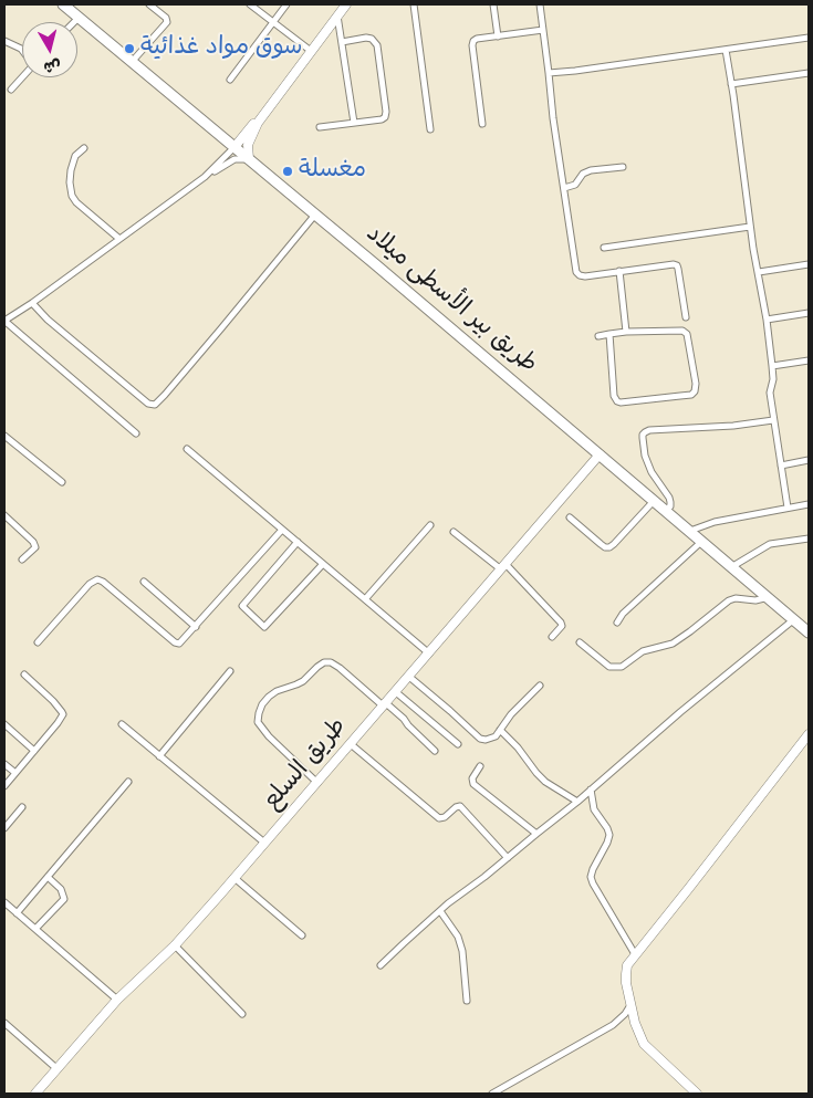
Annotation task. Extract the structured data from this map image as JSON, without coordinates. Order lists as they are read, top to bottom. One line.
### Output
{"streets":{"main road":["طريق بير الأسطى ميلاد"],"street":["طريق السلع"]},"crossings":[["طريق بير الأسطى ميلاد","طريق السلع"]],"places":["سوق مواد غذائية","مغسلة"],"north":"bottom"}
